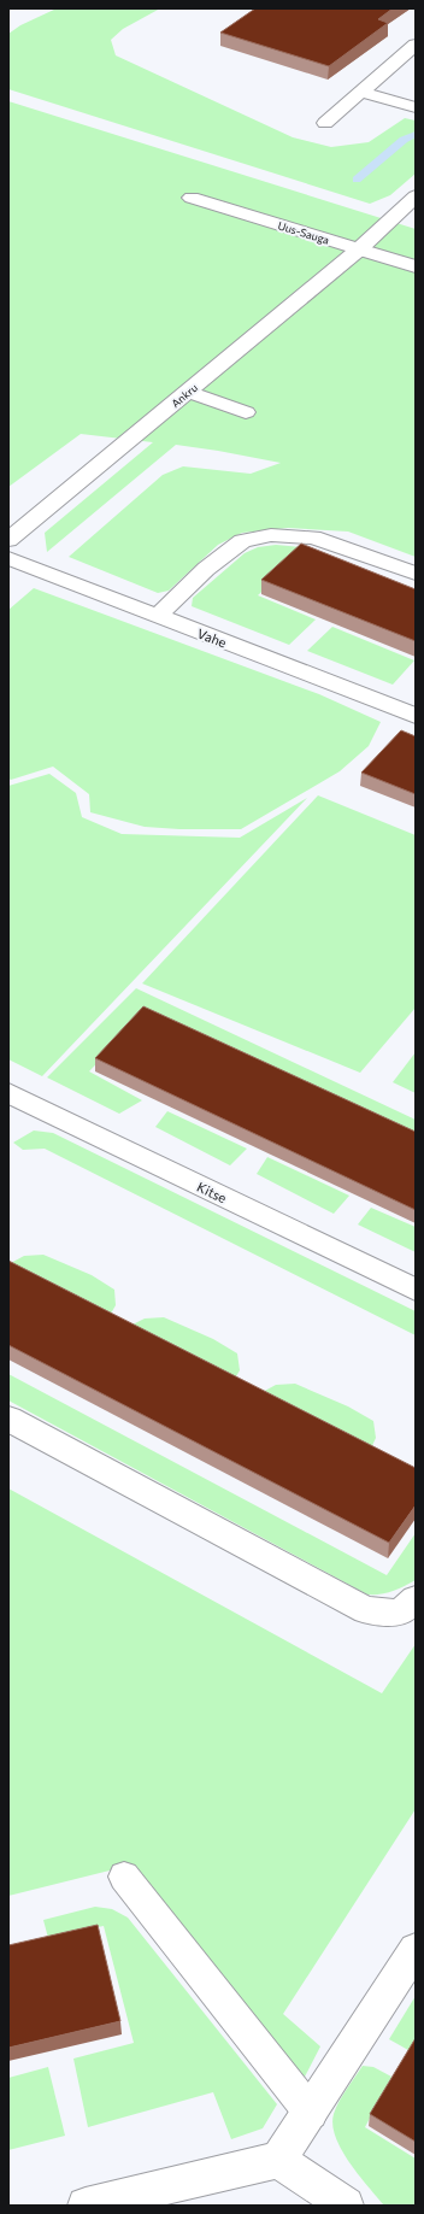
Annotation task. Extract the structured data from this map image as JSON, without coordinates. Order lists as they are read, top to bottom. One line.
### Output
{"streets":{"street":["Uus-Sauga","Ankru","Vahe","Kitse"]},"crossings":[["Uus-Sauga","Ankru"]]}
